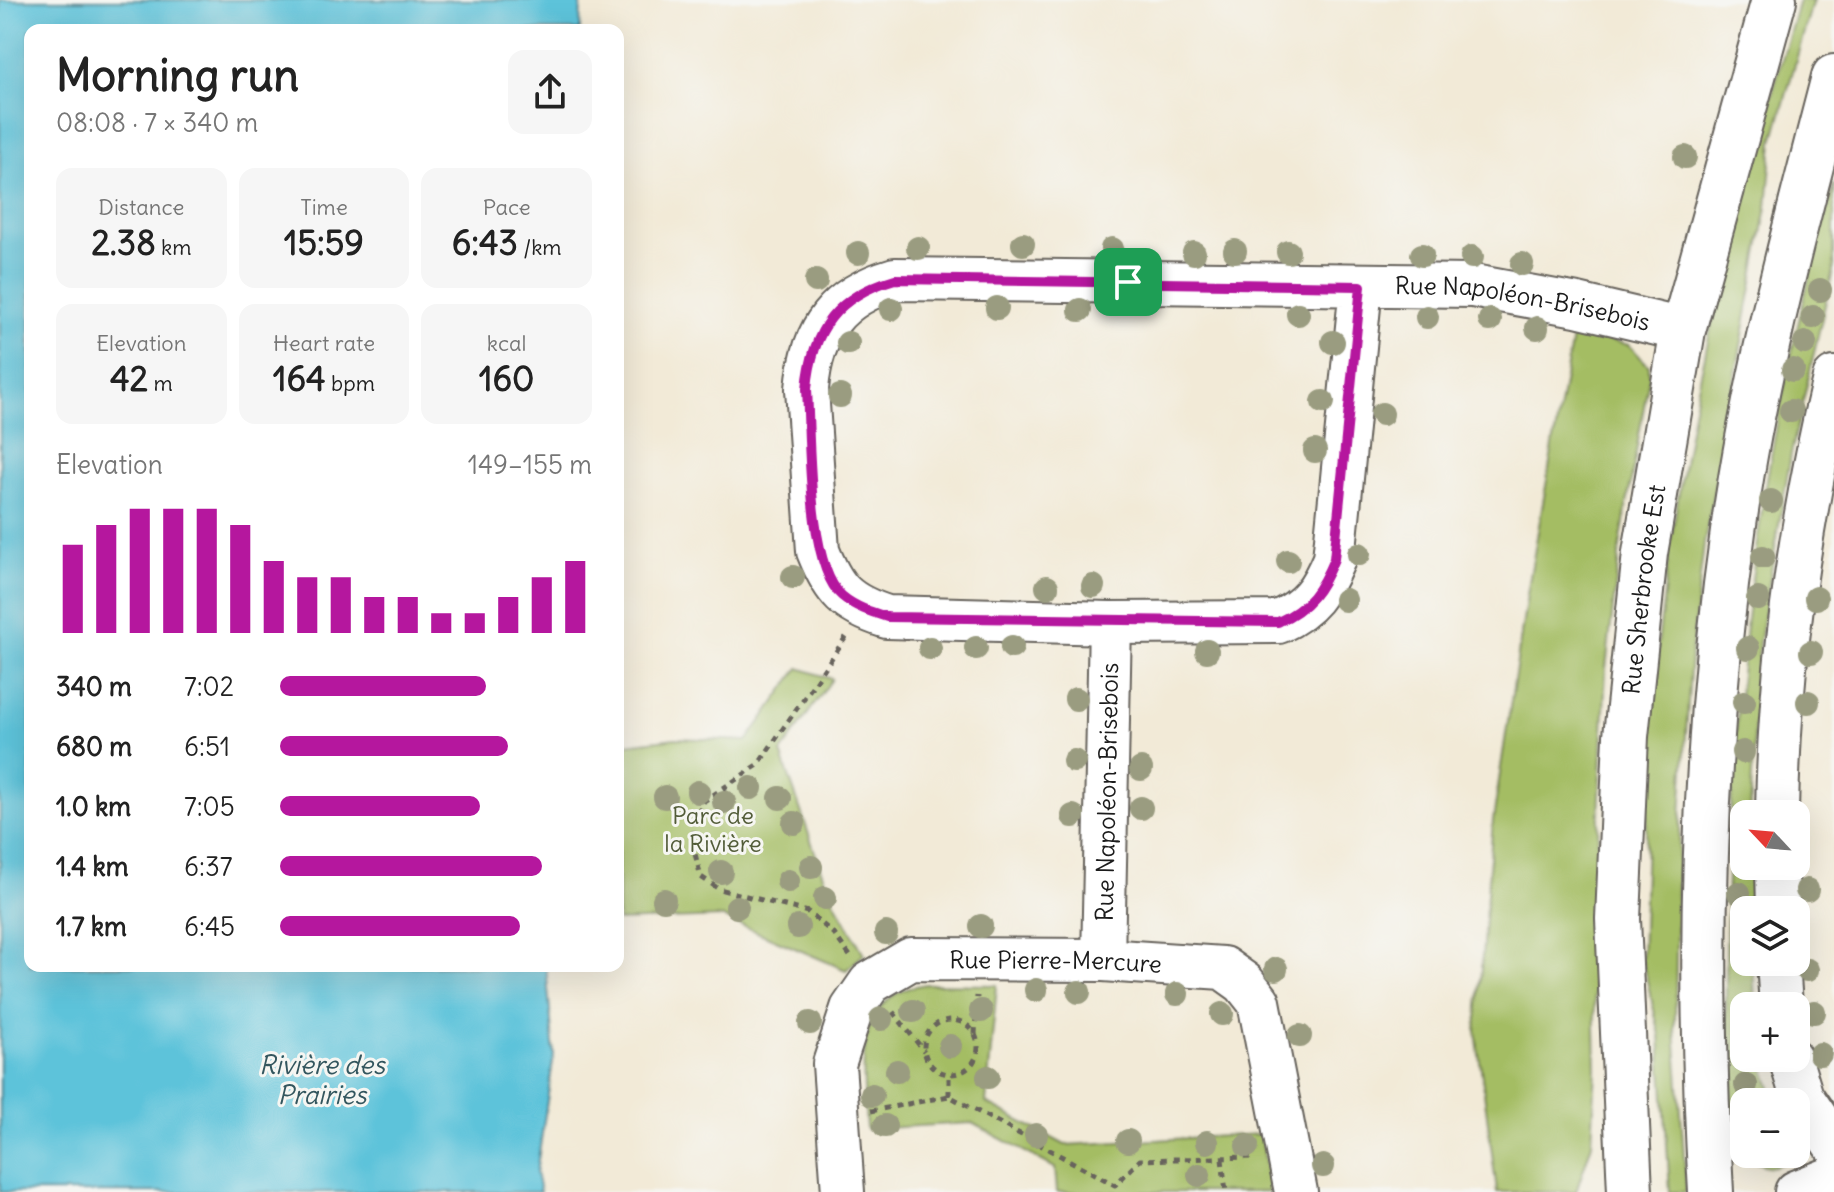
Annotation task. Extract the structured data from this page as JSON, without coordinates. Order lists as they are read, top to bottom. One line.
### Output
{"streets":{"main road":["Rue Sherbrooke Est"],"street":["Rue Napoléon-Brisebois","Rue Pierre-Mercure"]},"crossings":[["Rue Napoléon-Brisebois","Rue Sherbrooke Est"],["Rue Napoléon-Brisebois","Rue Pierre-Mercure"]],"water":["Rivière des Prairies"],"parks":["Parc de la Rivière"],"north":"top left","page":{"heading":["Morning run","08:08 · 7 × 340 m"],"stats":[["Distance","2.38 km"],["Time","15:59"],["Pace","6:43 /km"],["Elevation","42 m"],["Heart rate","164 bpm"],["kcal","160"]],"chart":["Elevation","149–155 m"],"list":[{"name":"340 m","note":"7:02"},{"name":"680 m","note":"6:51"},{"name":"1.0 km","note":"7:05"},{"name":"1.4 km","note":"6:37"},{"name":"1.7 km","note":"6:45"}],"map_buttons":["+","−"]}}
